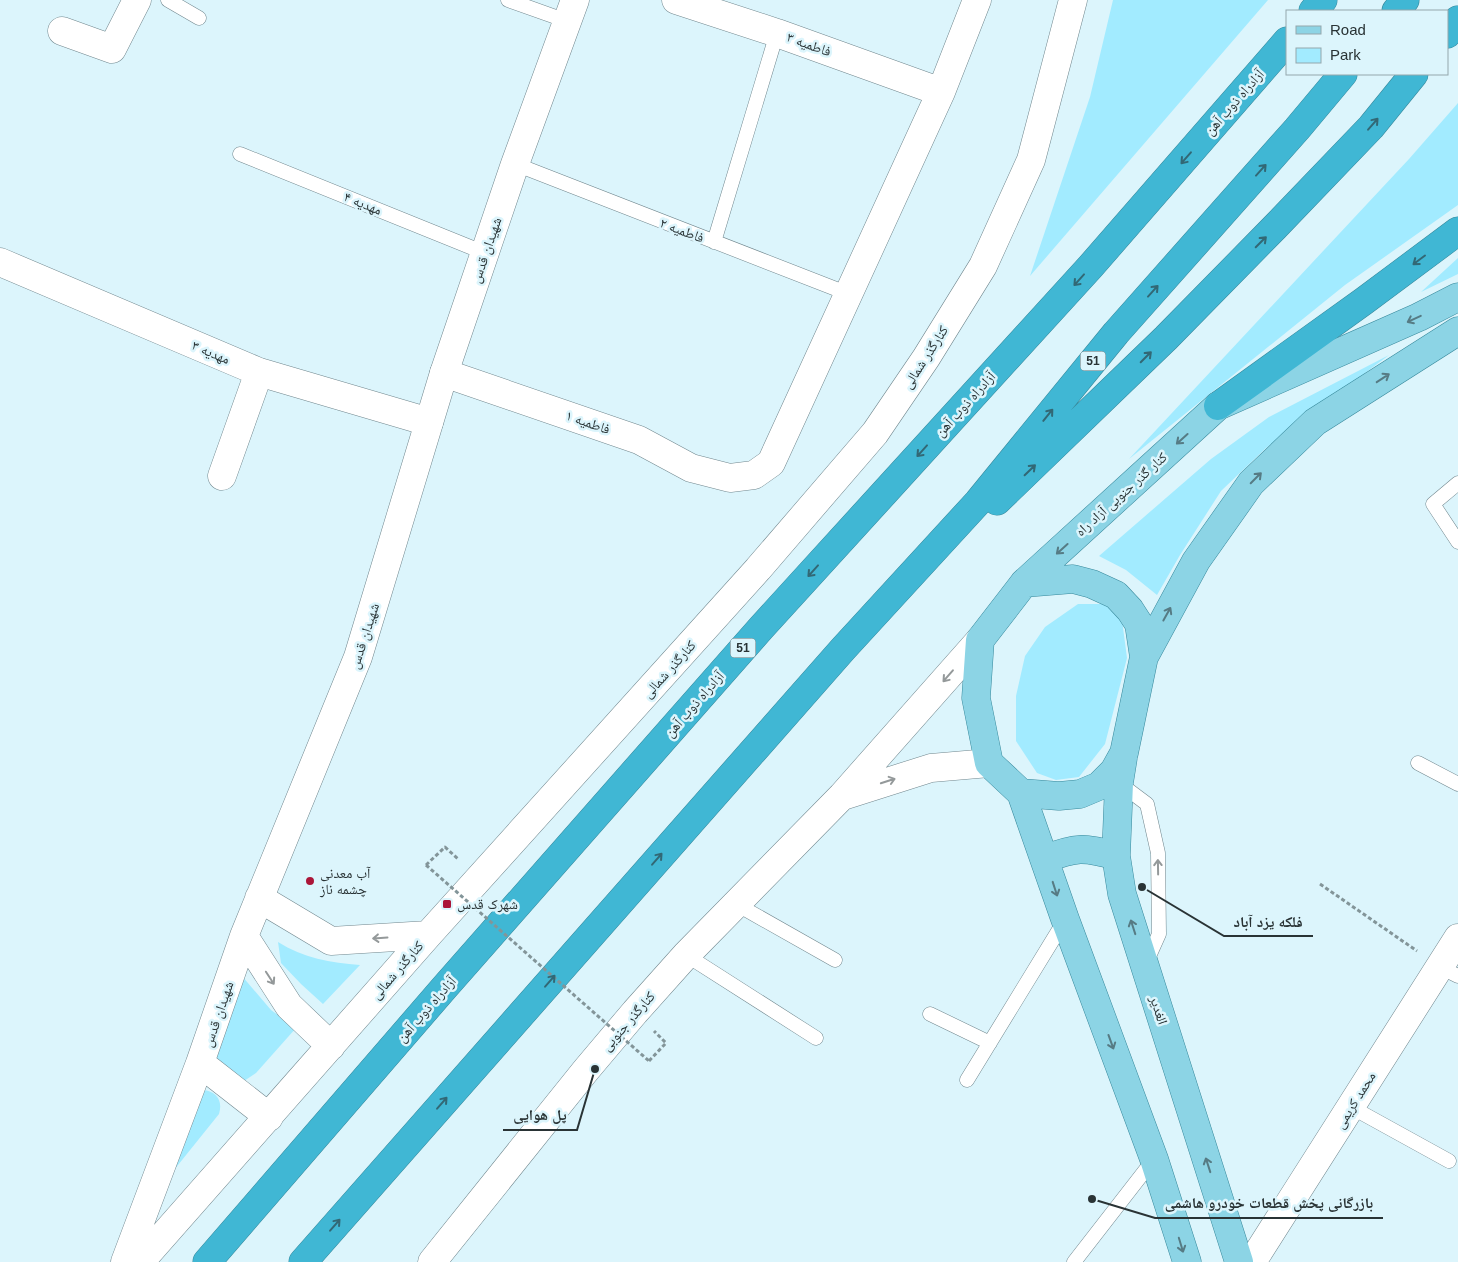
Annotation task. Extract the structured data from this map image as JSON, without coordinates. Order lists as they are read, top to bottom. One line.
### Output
{"streets":{"highway":["آزادراه ذوب آهن","51"],"main road":["کنار گذر جنوبی آزاد راه","الغدیر"],"street":["فاطمیه ۳","شهیدان قدس","مهدیه ۳","کنارگذر شمالی","فاطمیه ۱","کنارگذر جنوبی","محمد کریمی"],"lane":["مهدیه ۴","فاطمیه ۲"]},"crossings":[["مهدیه ۴","شهیدان قدس"],["فاطمیه ۲","شهیدان قدس"],["فاطمیه ۲","فاطمیه ۱"],["شهیدان قدس","مهدیه ۳"],["شهیدان قدس","فاطمیه ۱"],["کنار گذر جنوبی آزاد راه","کنارگذر جنوبی"]],"places":{"other":["آب معدنی چشمه ناز","فلکه یزد آباد","پل هوایی","بازرگانی پخش قطعات خودرو هاشمی"],"transit":["شهرک قدس"]},"legend":["Road","Park"]}
